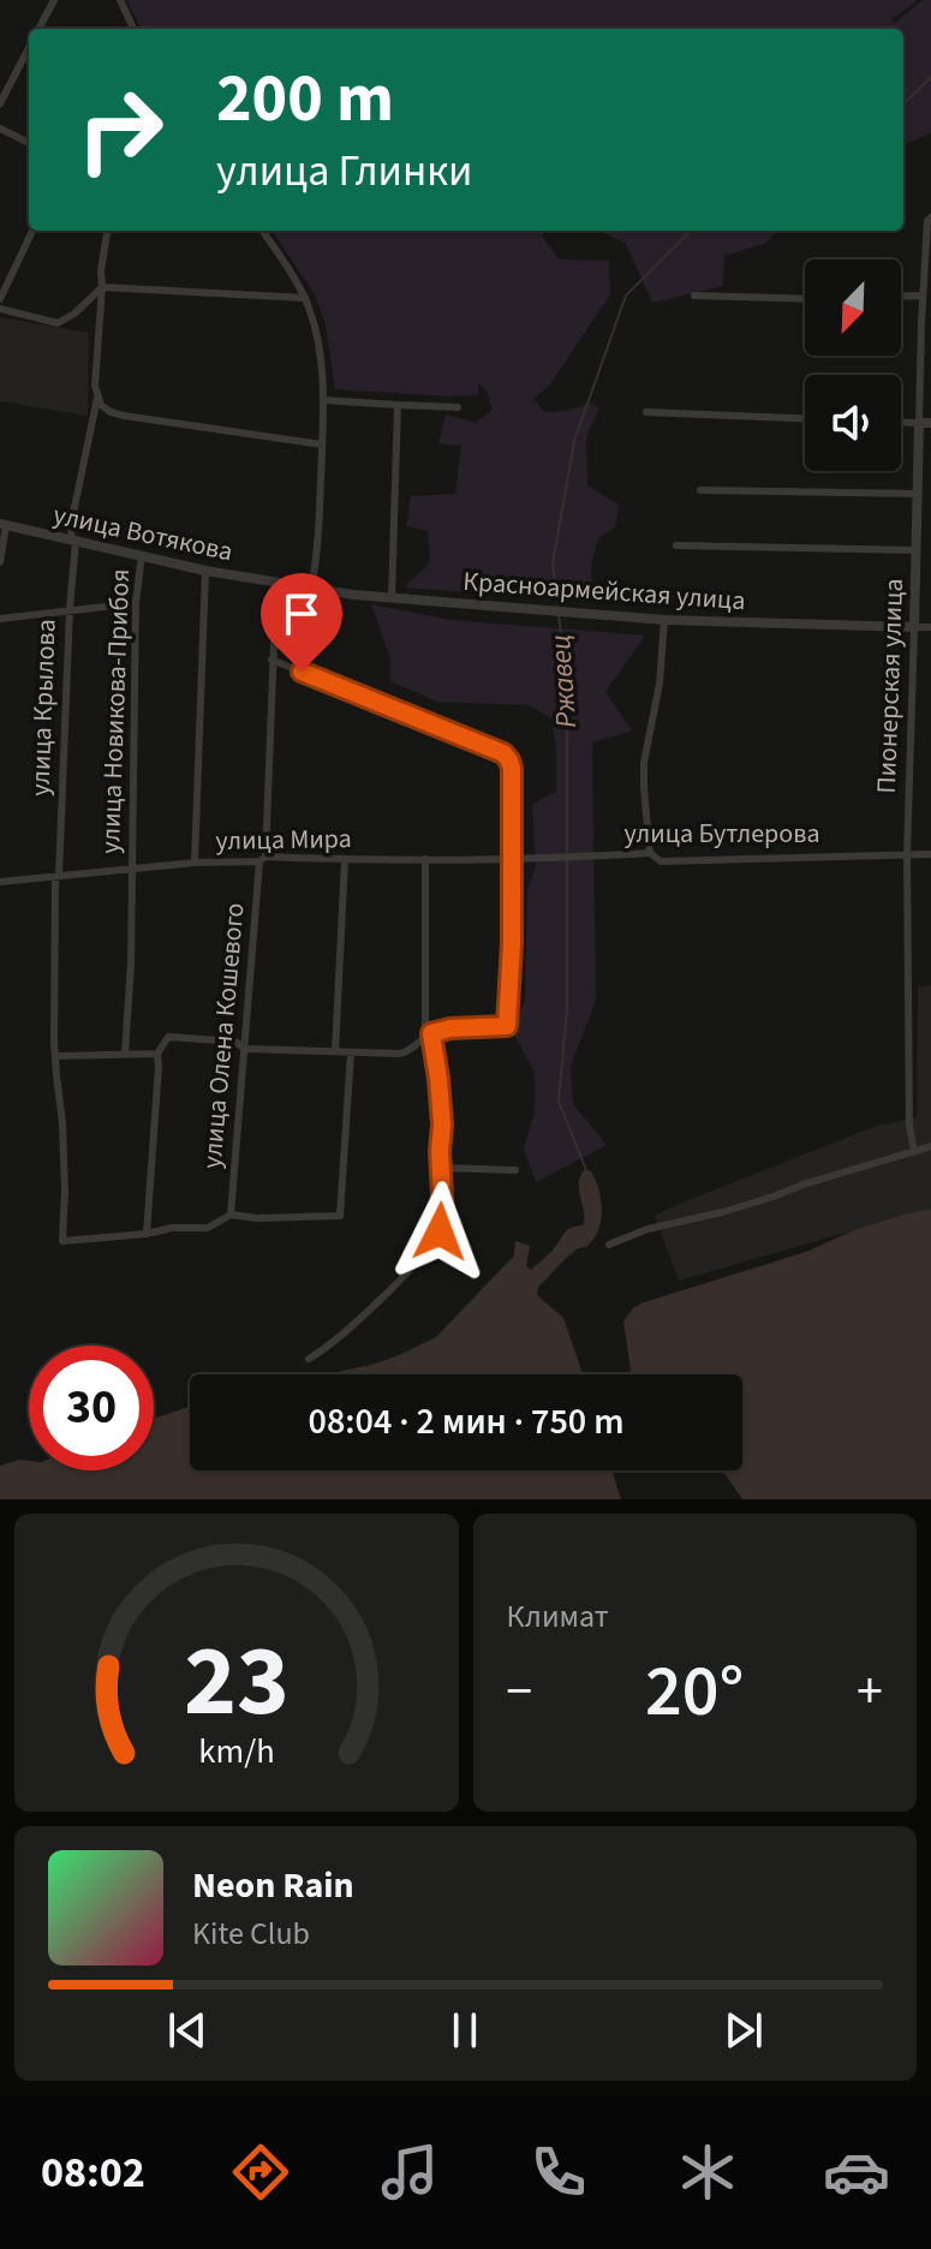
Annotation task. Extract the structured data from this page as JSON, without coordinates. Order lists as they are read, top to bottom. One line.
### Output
{"streets":{"street":["улица Вотякова","Красноармейская улица","Пионерская улица","улица Крылова","улица Новикова-Прибоя","улица Бутлерова","улица Мира","улица Олена Кошевого"]},"crossings":[["улица Вотякова","Красноармейская улица"],["улица Вотякова","улица Крылова"],["улица Вотякова","улица Новикова-Прибоя"],["улица Вотякова","улица Олена Кошевого"],["Красноармейская улица","Пионерская улица"],["Красноармейская улица","улица Олена Кошевого"],["Пионерская улица","улица Бутлерова"],["улица Крылова","улица Мира"],["улица Новикова-Прибоя","улица Мира"],["улица Бутлерова","улица Мира"],["улица Мира","улица Олена Кошевого"]],"water":["Ржавец"],"north":"bottom left","page":{"turn":["200 m","улица Глинки"],"limit":"30","trip":"08:04 · 2 мин · 750 m","tile":"Климат","heat":["−","20°","+"],"song":["Neon Rain","Kite Club"],"tabs":"08:02","gauge":["23","km/h"]}}
